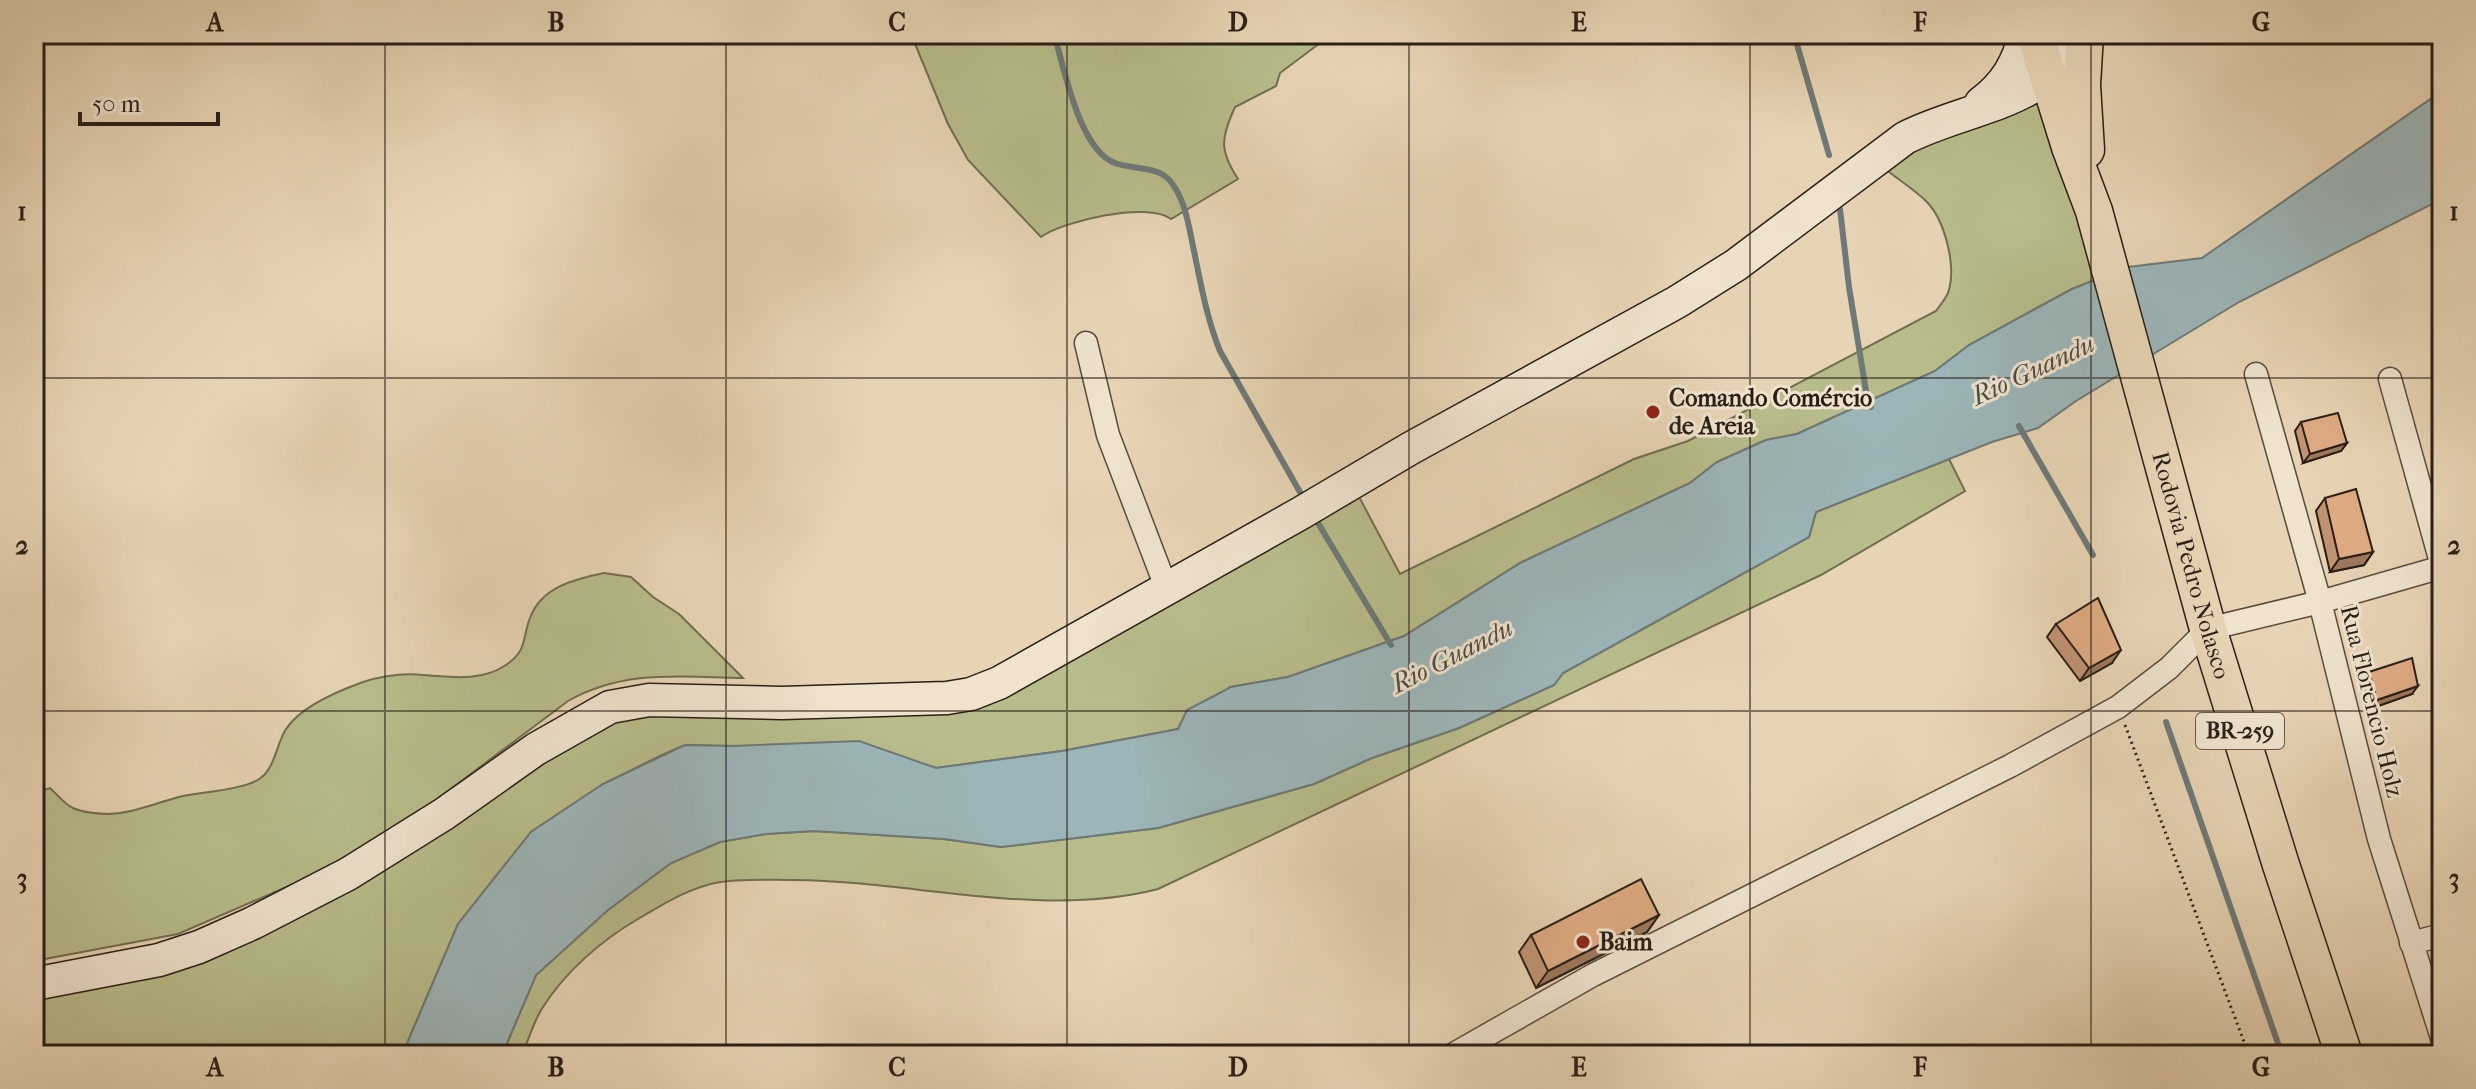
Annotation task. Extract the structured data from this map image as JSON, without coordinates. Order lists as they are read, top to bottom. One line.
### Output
{"streets":{"highway":["Rodovia Pedro Nolasco","BR-259"],"street":["Rua Florencio Holz"]},"water":["Rio Guandu"],"places":["Comando Comércio de Areia","Baim"],"scale_bar":"50 m","grid":{"columns":["A","B","C","D","E","F","G"],"rows":["1","2","3"]}}
